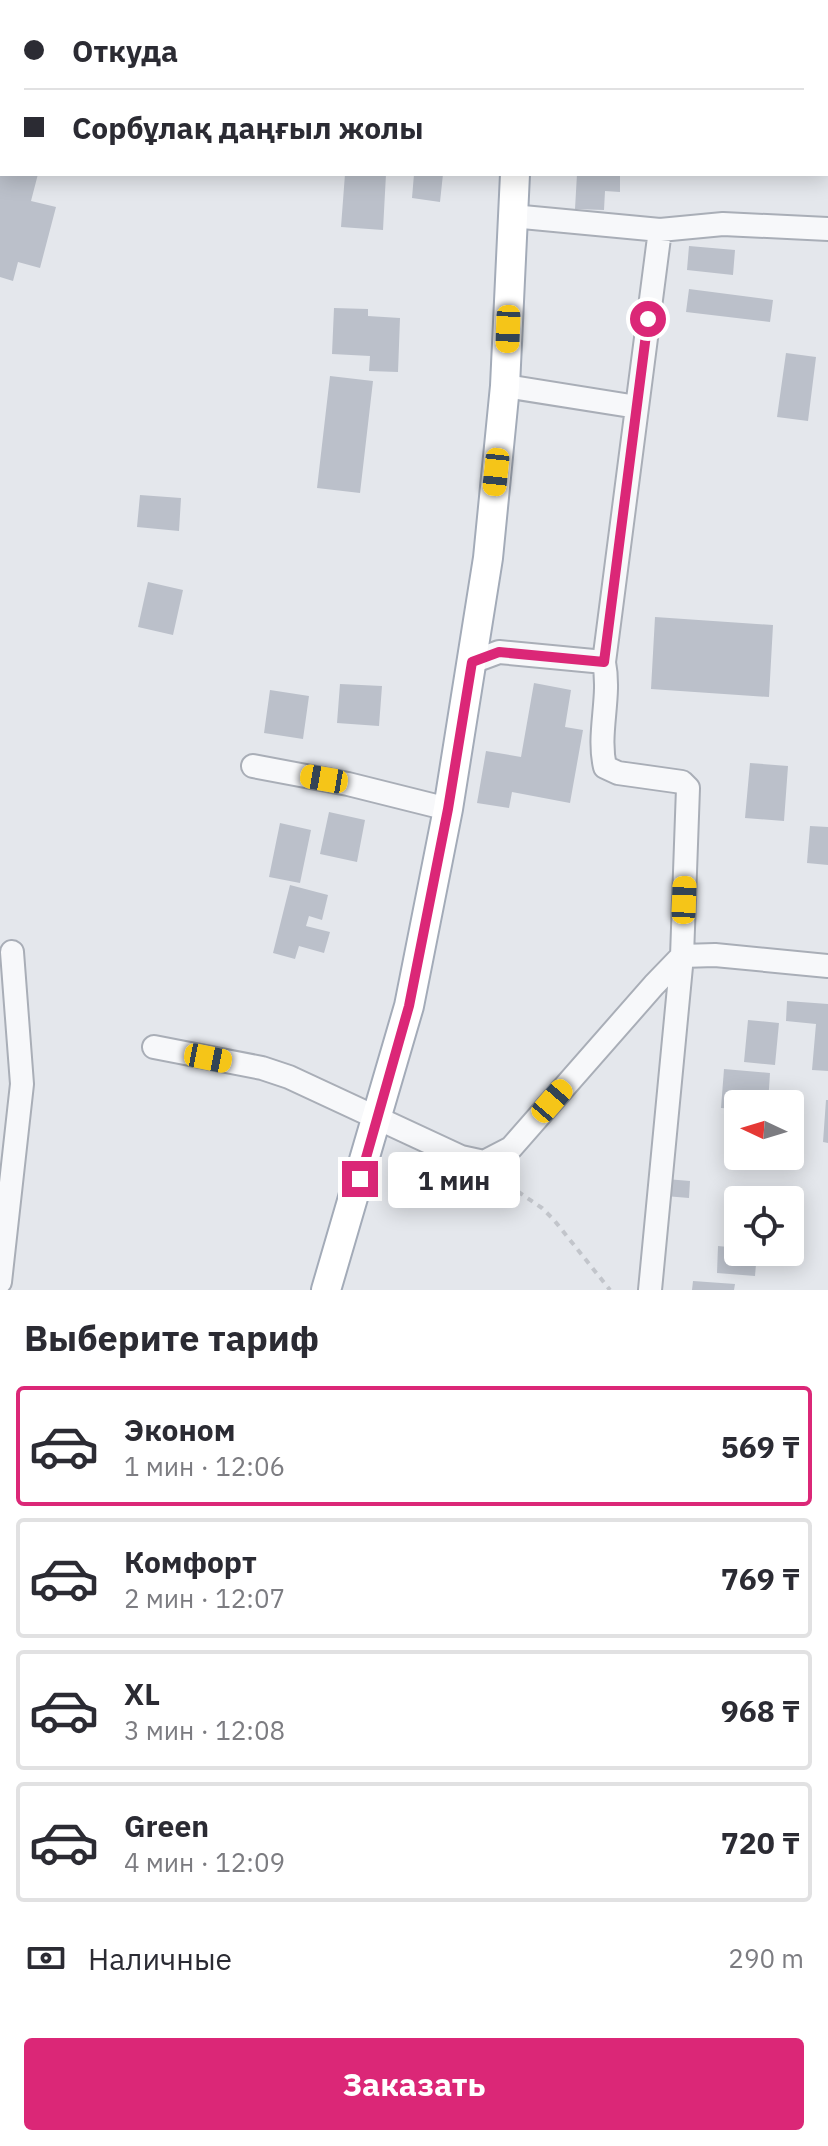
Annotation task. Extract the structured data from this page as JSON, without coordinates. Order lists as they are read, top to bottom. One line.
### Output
{"north":"left","page":{"banner":["Откуда","Сорбұлақ даңғыл жолы"],"bubble":"1 мин","heading":"Выберите тариф","list":[{"name":"Эконом","note":"1 мин · 12:06","value":"569 ₸"},{"name":"Комфорт","note":"2 мин · 12:07","value":"769 ₸"},{"name":"XL","note":"3 мин · 12:08","value":"968 ₸"},{"name":"Green","note":"4 мин · 12:09","value":"720 ₸"}],"pay":["Наличные","290 m"],"buttons":"Заказать"}}
